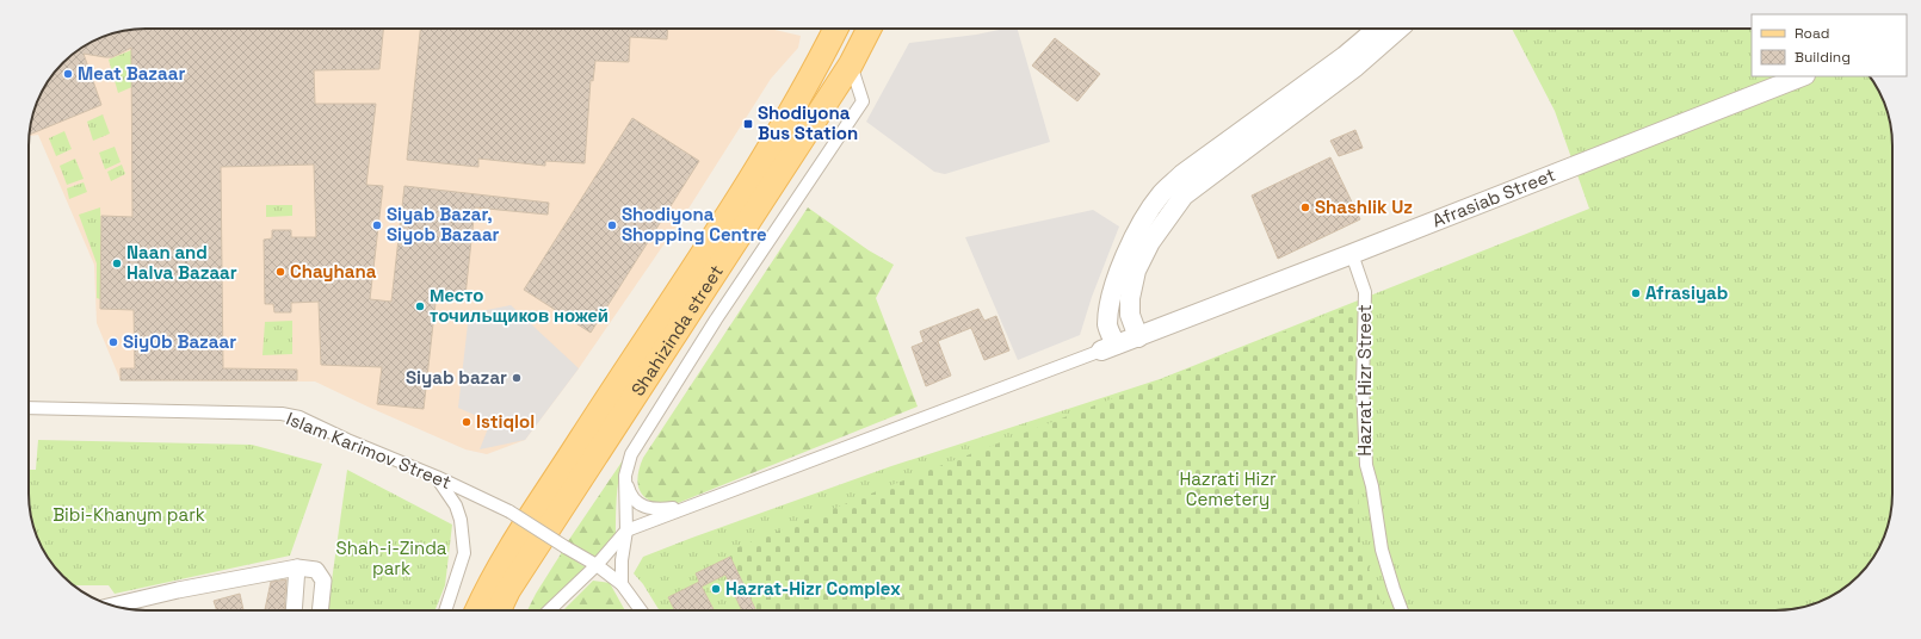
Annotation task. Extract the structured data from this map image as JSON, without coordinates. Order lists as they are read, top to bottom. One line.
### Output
{"streets":{"main road":["Shahizinda street"],"street":["Afrasiab Street","Hazrat Hizr Street","Islam Karimov Street"]},"crossings":[["Afrasiab Street","Hazrat Hizr Street"]],"parks":["Hazrati Hizr Cemetery","Bibi-Khanym park","Shah-i-Zinda park"],"places":{"other":["Meat Bazaar","Shashlik Uz","Siyab Bazar, Siyob Bazaar","Shodiyona Shopping Centre","Naan and Halva Bazaar","Chayhana","Afrasiyab","Место точильщиков ножей","Siy0b Bazaar","Siyab bazar","Istiqlol","Hazrat-Hizr Complex"],"transit":["Shodiyona Bus Station"]},"legend":["Road","Building"]}
